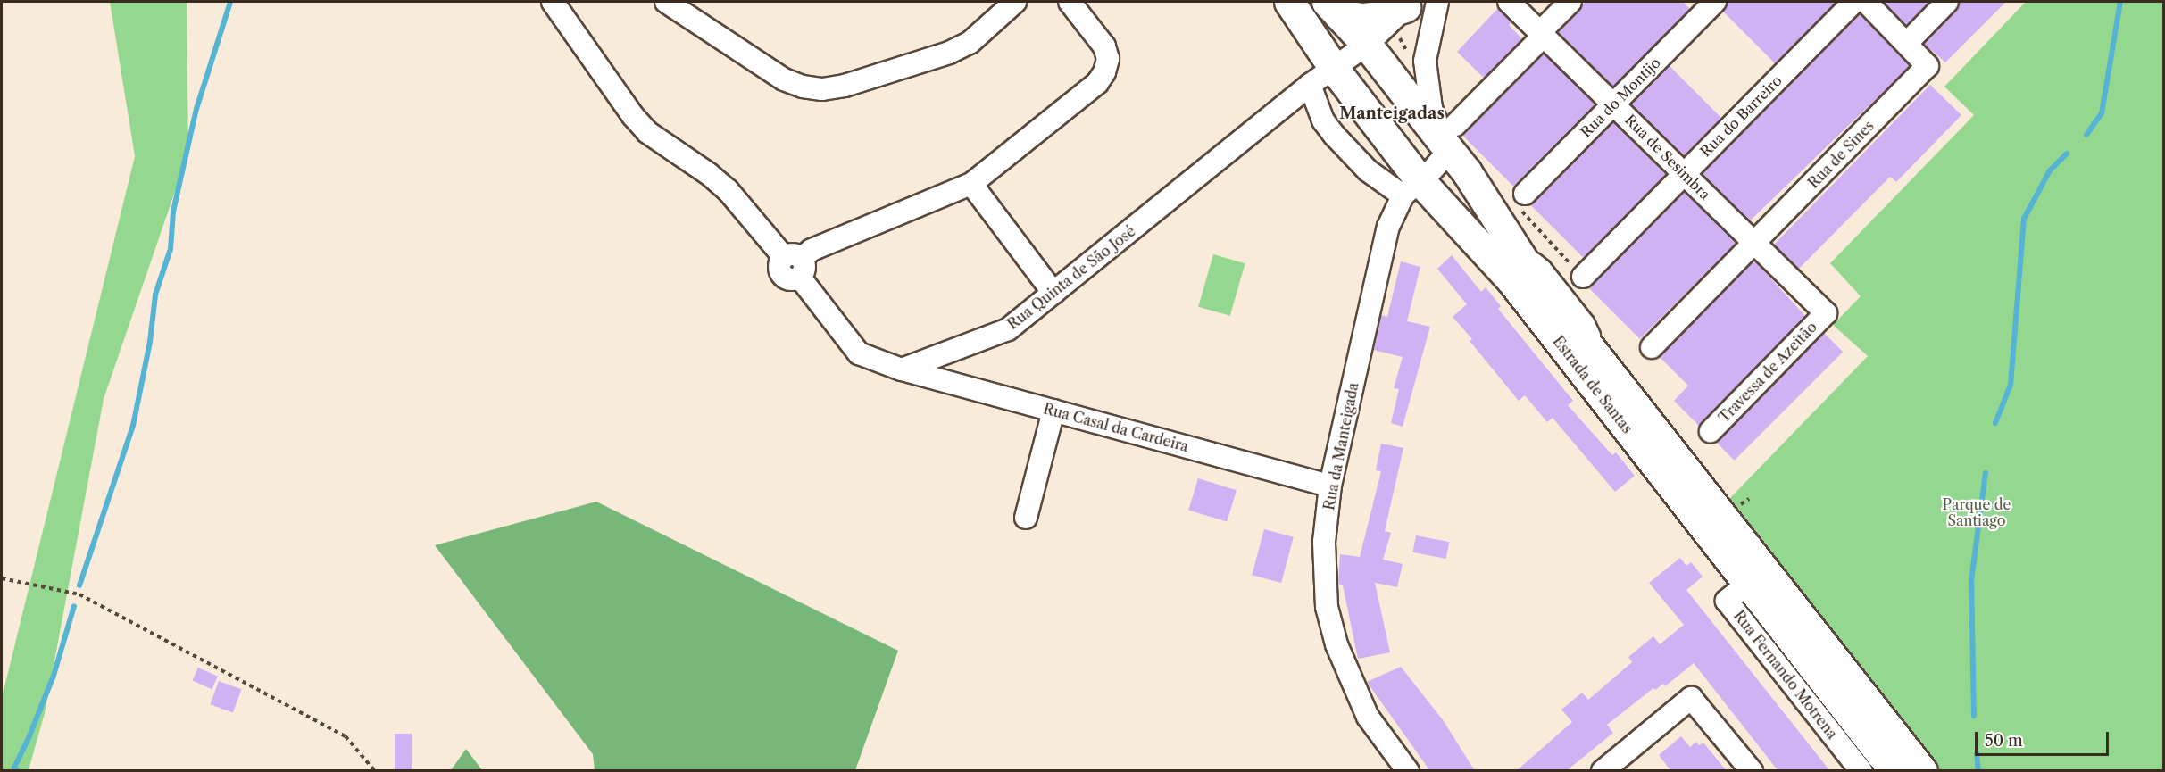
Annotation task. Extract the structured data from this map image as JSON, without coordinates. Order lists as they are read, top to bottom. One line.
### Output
{"streets":{"main road":["Estrada de Santas"],"street":["Rua do Montijo","Rua do Barreiro","Rua de Sines","Rua de Sesimbra","Rua Quinta de São José","Travessa de Azeitão","Rua Casal da Cardeira","Rua da Manteigada","Rua Fernando Motrena"]},"crossings":[["Rua do Montijo","Rua de Sesimbra"],["Rua do Barreiro","Rua de Sesimbra"],["Rua de Sines","Rua de Sesimbra"],["Rua de Sesimbra","Travessa de Azeitão"],["Rua Quinta de São José","Estrada de Santas"],["Rua Quinta de São José","Rua Casal da Cardeira"],["Estrada de Santas","Rua da Manteigada"],["Estrada de Santas","Rua Fernando Motrena"],["Rua Casal da Cardeira","Rua da Manteigada"]],"districts":["Manteigadas"],"parks":["Parque de Santiago"],"scale_bar":"50 m"}
